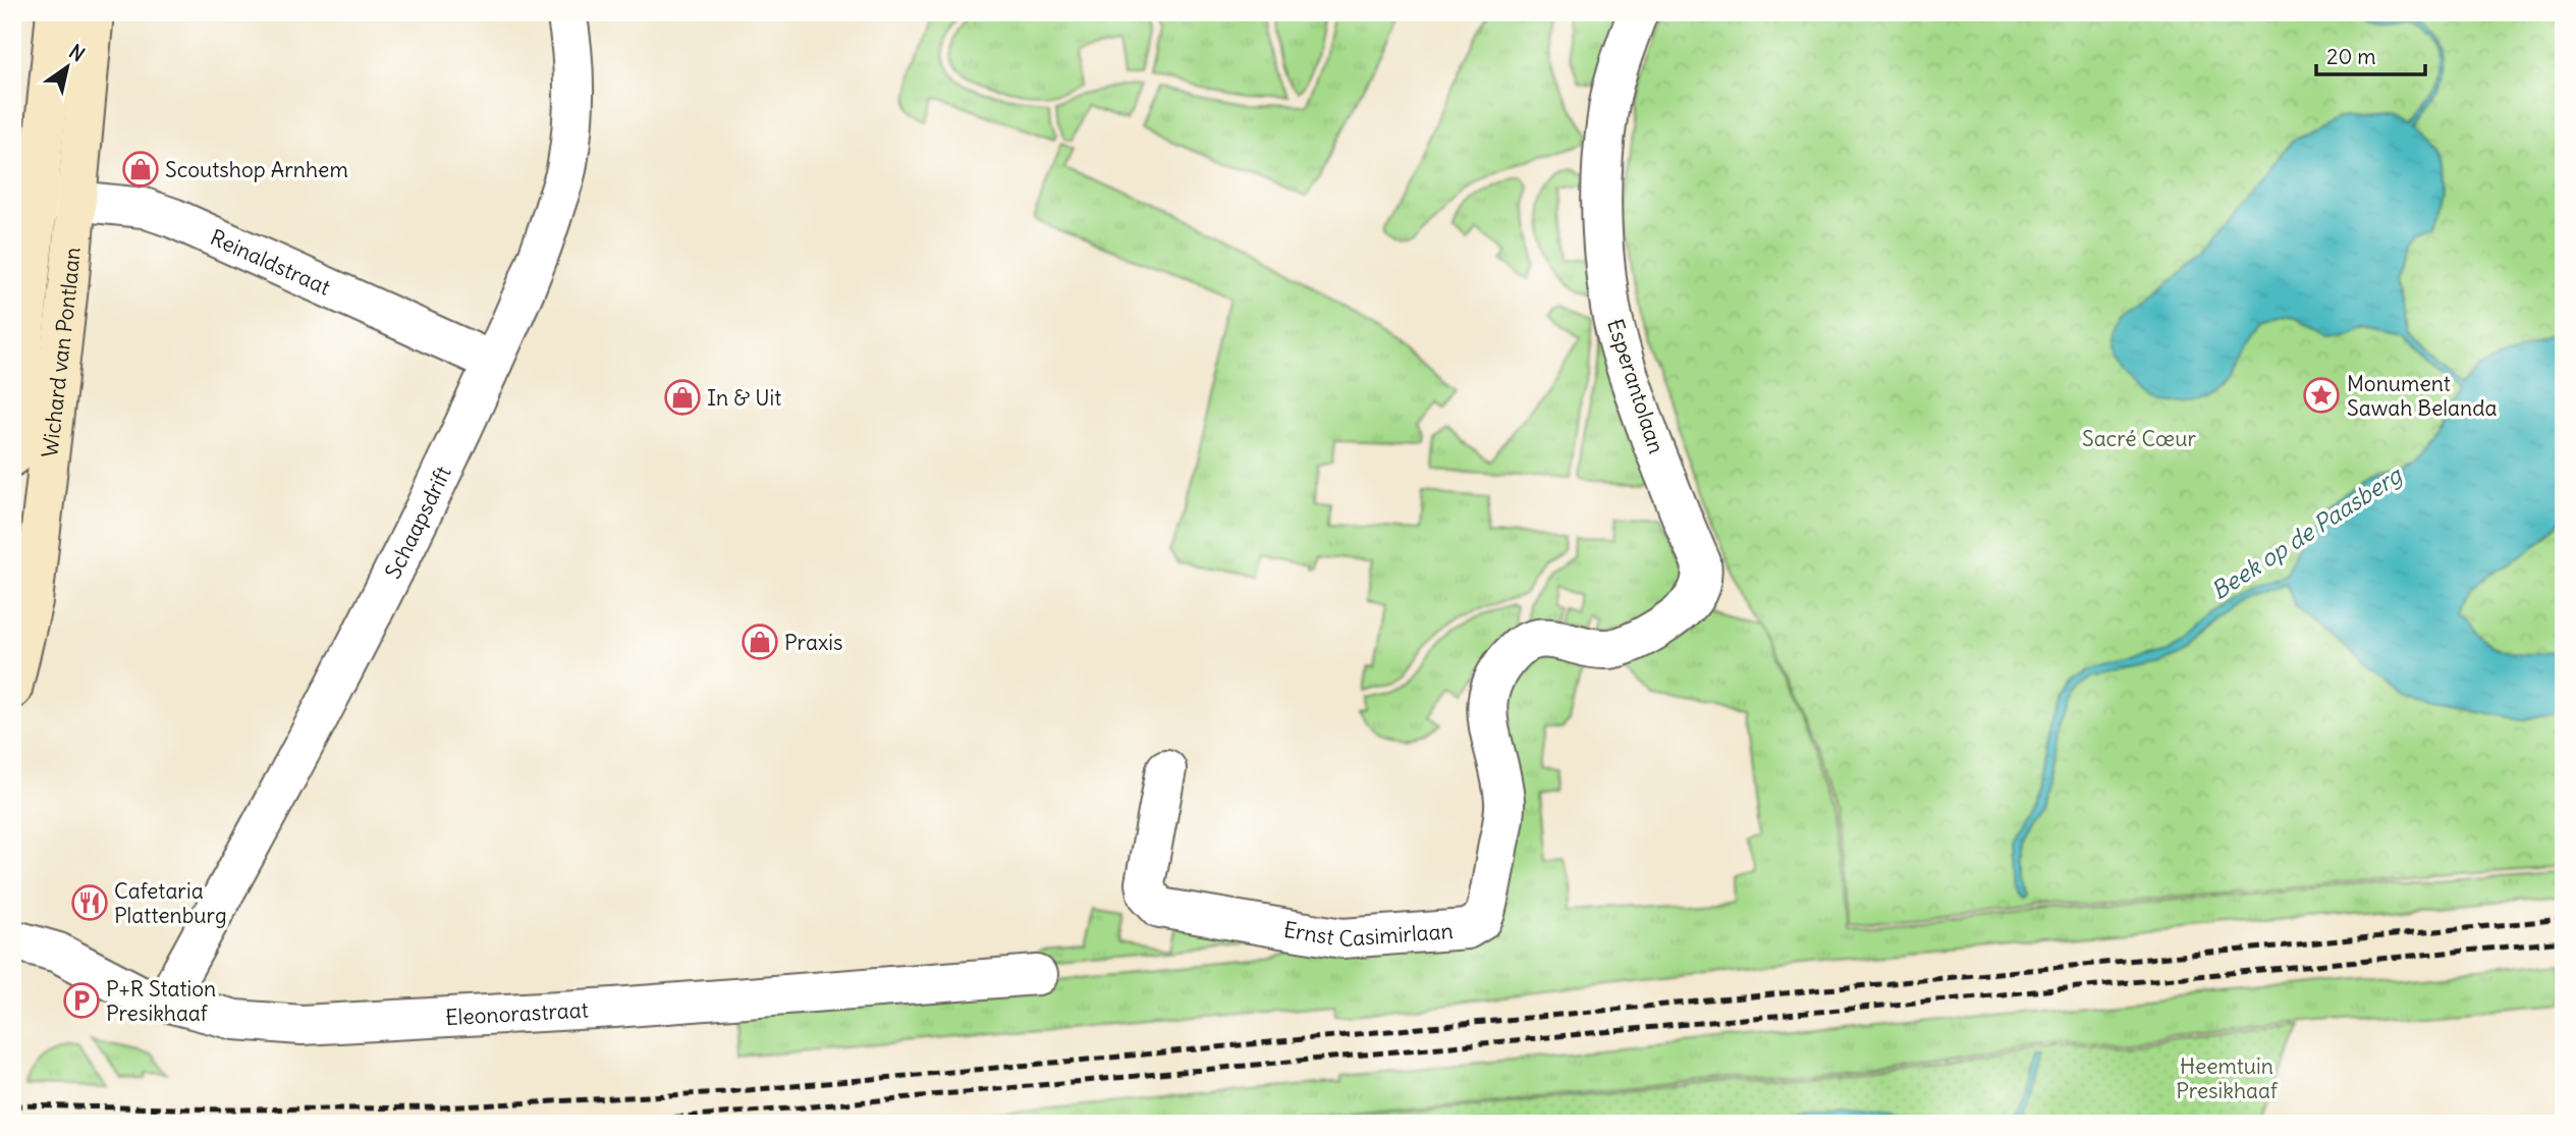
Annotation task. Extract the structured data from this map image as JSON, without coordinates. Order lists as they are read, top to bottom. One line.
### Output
{"streets":{"street":["Reinaldstraat","Wichard van Pontlaan","Esperantolaan","Schaapsdrift","Ernst Casimirlaan","Eleonorastraat"]},"crossings":[["Reinaldstraat","Wichard van Pontlaan"],["Reinaldstraat","Schaapsdrift"],["Esperantolaan","Ernst Casimirlaan"],["Schaapsdrift","Eleonorastraat"]],"water":["Beek op de Paasberg"],"parks":["Sacré Cœur","Heemtuin Presikhaaf"],"places":{"shop":["Scoutshop Arnhem","In & Uit","Praxis"],"place":["Monument Sawah Belanda"],"restaurant":["Cafetaria Plattenburg"],"parking":["P+R Station Presikhaaf"]},"scale_bar":"20 m","north":"top right"}
